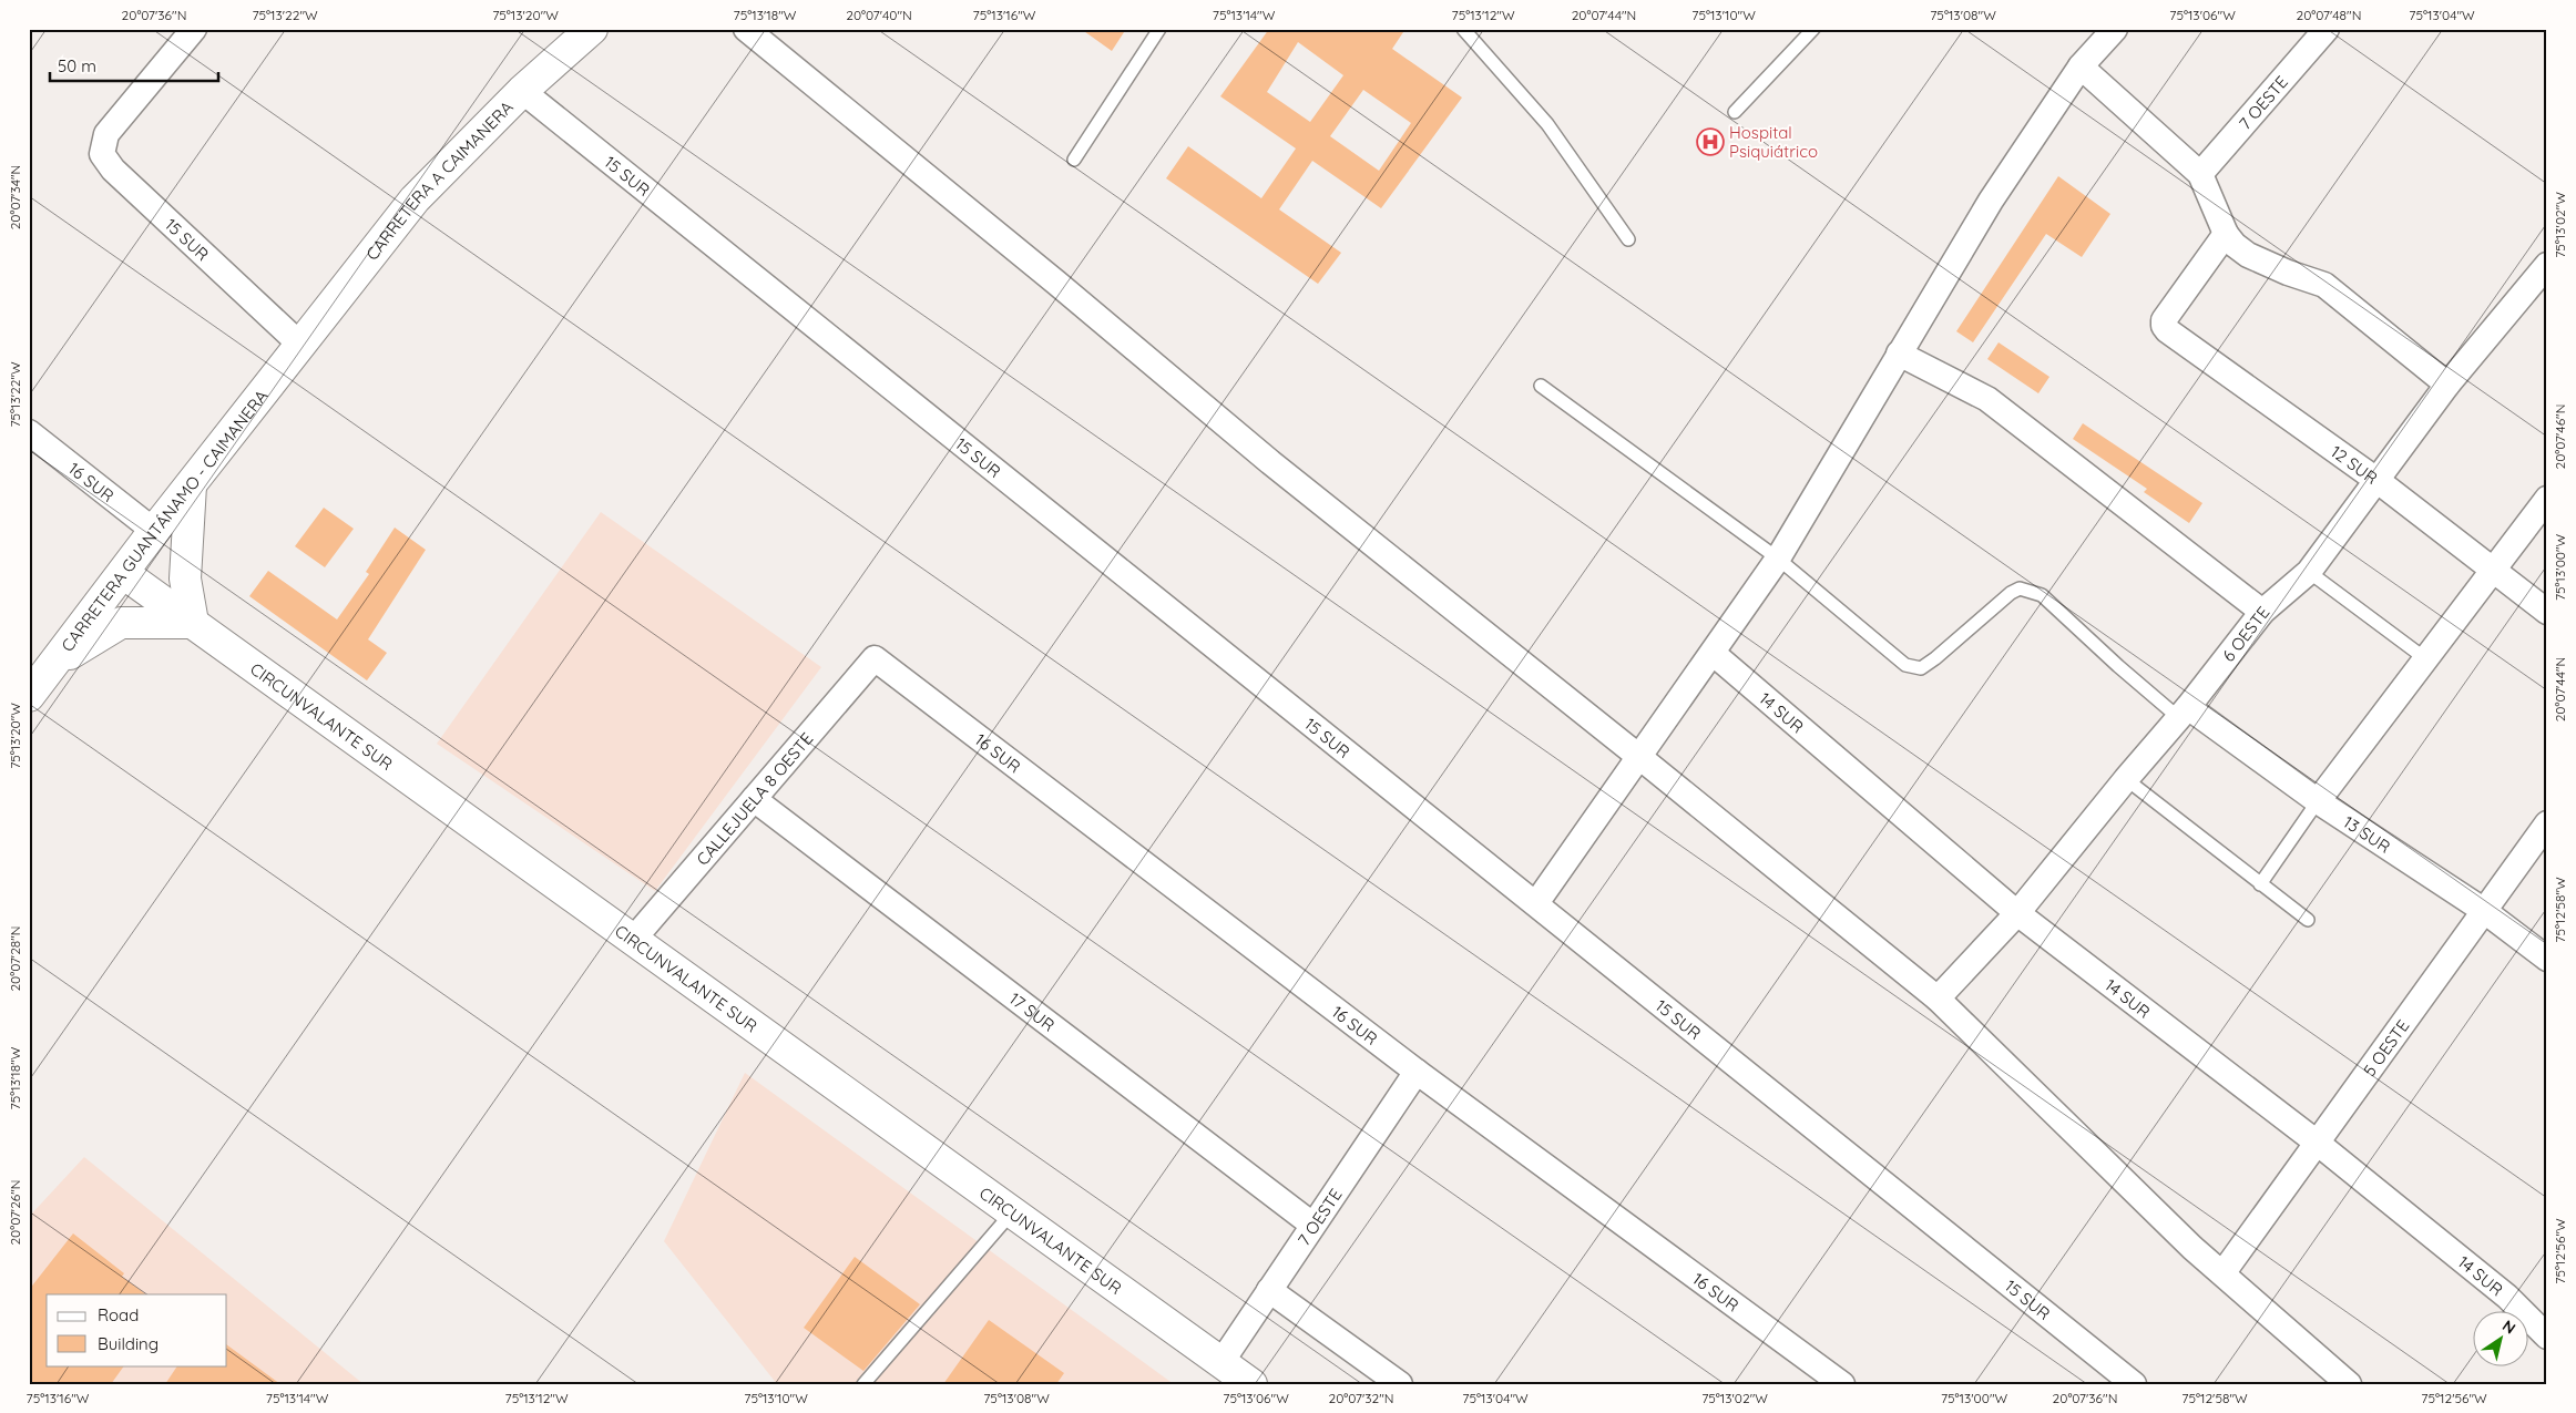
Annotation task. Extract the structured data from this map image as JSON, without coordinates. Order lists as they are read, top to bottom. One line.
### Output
{"streets":{"main road":["CARRETERA A CAIMANERA","CARRETERA GUANTÁNAMO - CAIMANERA","CIRCUNVALANTE SUR"],"street":["7 OESTE","15 SUR","12 SUR","16 SUR","6 OESTE","14 SUR","CALLEJUELA 8 OESTE","13 SUR","17 SUR","5 OESTE"]},"crossings":[["7 OESTE","16 SUR"],["7 OESTE","CIRCUNVALANTE SUR"],["7 OESTE","17 SUR"],["15 SUR","CARRETERA A CAIMANERA"],["15 SUR","CARRETERA GUANTÁNAMO - CAIMANERA"],["CARRETERA A CAIMANERA","CARRETERA GUANTÁNAMO - CAIMANERA"],["12 SUR","6 OESTE"],["16 SUR","CARRETERA GUANTÁNAMO - CAIMANERA"],["16 SUR","CALLEJUELA 8 OESTE"],["CARRETERA GUANTÁNAMO - CAIMANERA","CIRCUNVALANTE SUR"],["6 OESTE","14 SUR"],["6 OESTE","13 SUR"],["14 SUR","5 OESTE"],["CIRCUNVALANTE SUR","CALLEJUELA 8 OESTE"],["CALLEJUELA 8 OESTE","17 SUR"],["13 SUR","5 OESTE"]],"places":{"hospital":["Hospital Psiquiátrico"]},"legend":["Road","Building"],"scale_bar":"50 m","north":"top right","coordinates":["20°07'36\"N","75°13'22\"W","75°13'20\"W","75°13'18\"W","20°07'40\"N","75°13'16\"W","75°13'14\"W","75°13'12\"W","20°07'44\"N","75°13'10\"W","75°13'08\"W","75°13'06\"W","20°07'48\"N","75°13'04\"W","20°07'34\"N","75°13'02\"W","20°07'46\"N","75°13'00\"W","75°12'58\"W","20°07'28\"N","20°07'26\"N","75°12'56\"W","20°07'32\"N"]}
